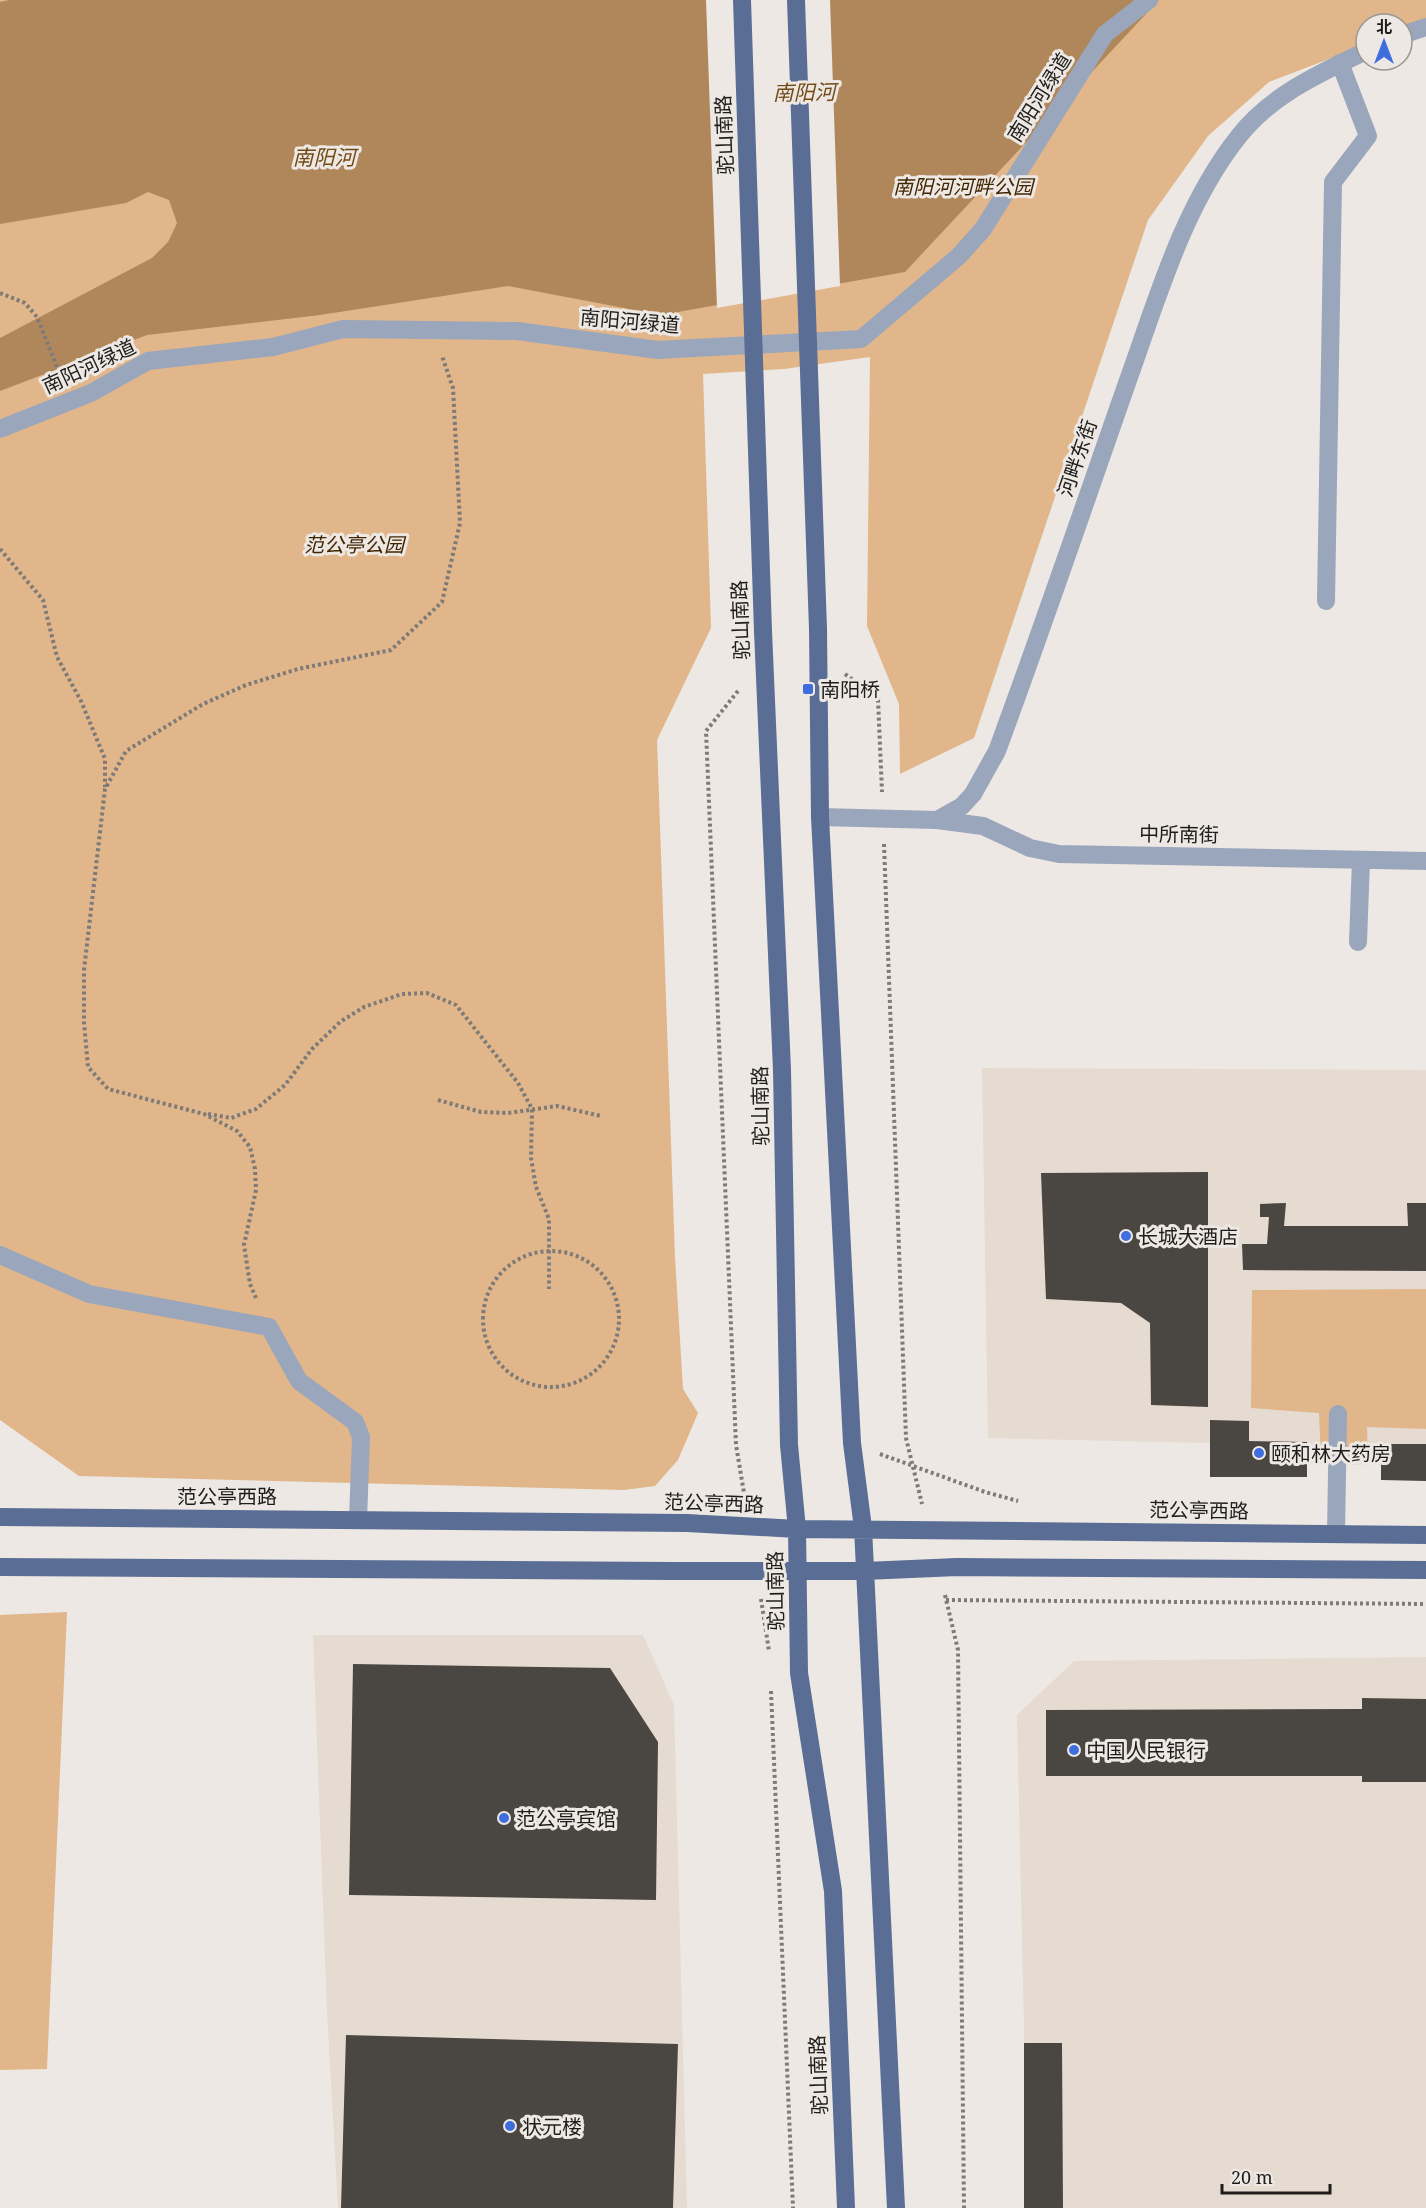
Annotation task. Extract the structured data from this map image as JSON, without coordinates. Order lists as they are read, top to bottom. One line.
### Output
{"streets":{"main road":["驼山南路","范公亭西路"],"street":["南阳河绿道","河畔东街","中所南街"]},"crossings":[["驼山南路","范公亭西路"],["河畔东街","中所南街"]],"water":["南阳河"],"parks":["南阳河河畔公园","范公亭公园"],"places":{"transit":["南阳桥"],"other":["长城大酒店","颐和林大药房","中国人民银行","范公亭宾馆","状元楼"]},"scale_bar":"20 m","north":"top"}
